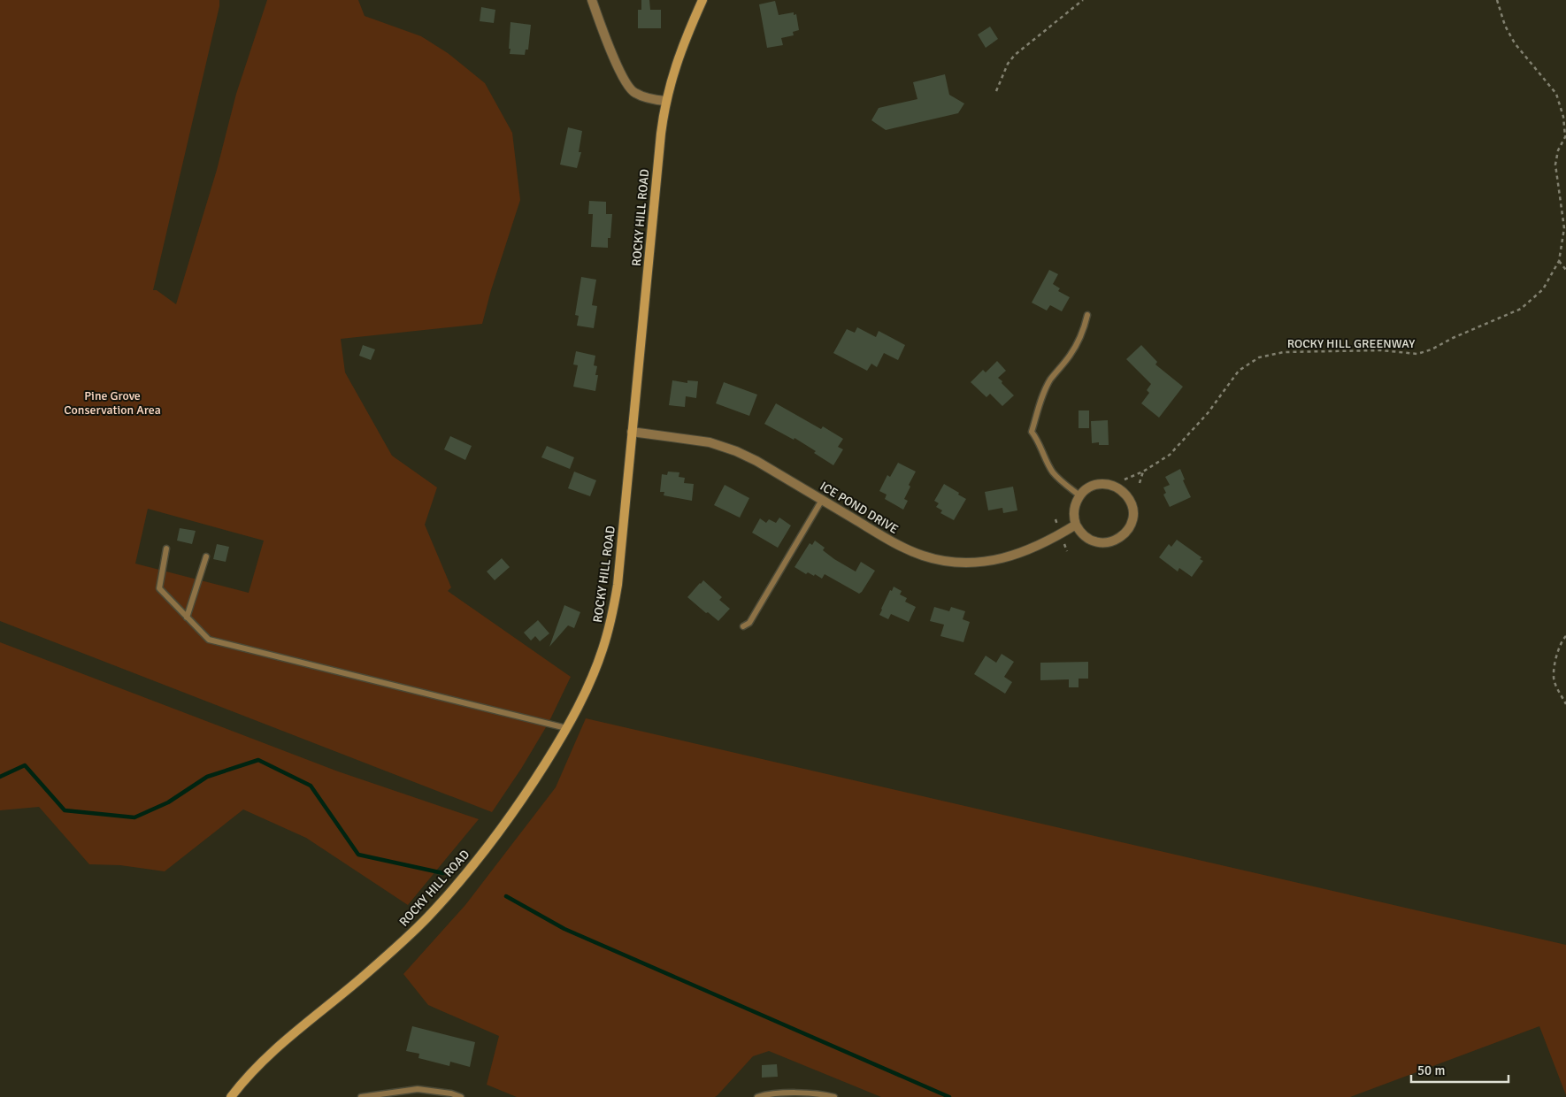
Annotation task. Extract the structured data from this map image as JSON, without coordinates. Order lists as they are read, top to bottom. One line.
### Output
{"streets":{"main road":["ROCKY HILL ROAD"],"street":["ICE POND DRIVE"],"path":["ROCKY HILL GREENWAY"]},"crossings":[["ROCKY HILL ROAD","ICE POND DRIVE"],["ROCKY HILL GREENWAY","ICE POND DRIVE"]],"parks":["Pine Grove Conservation Area"],"scale_bar":"50 m"}
